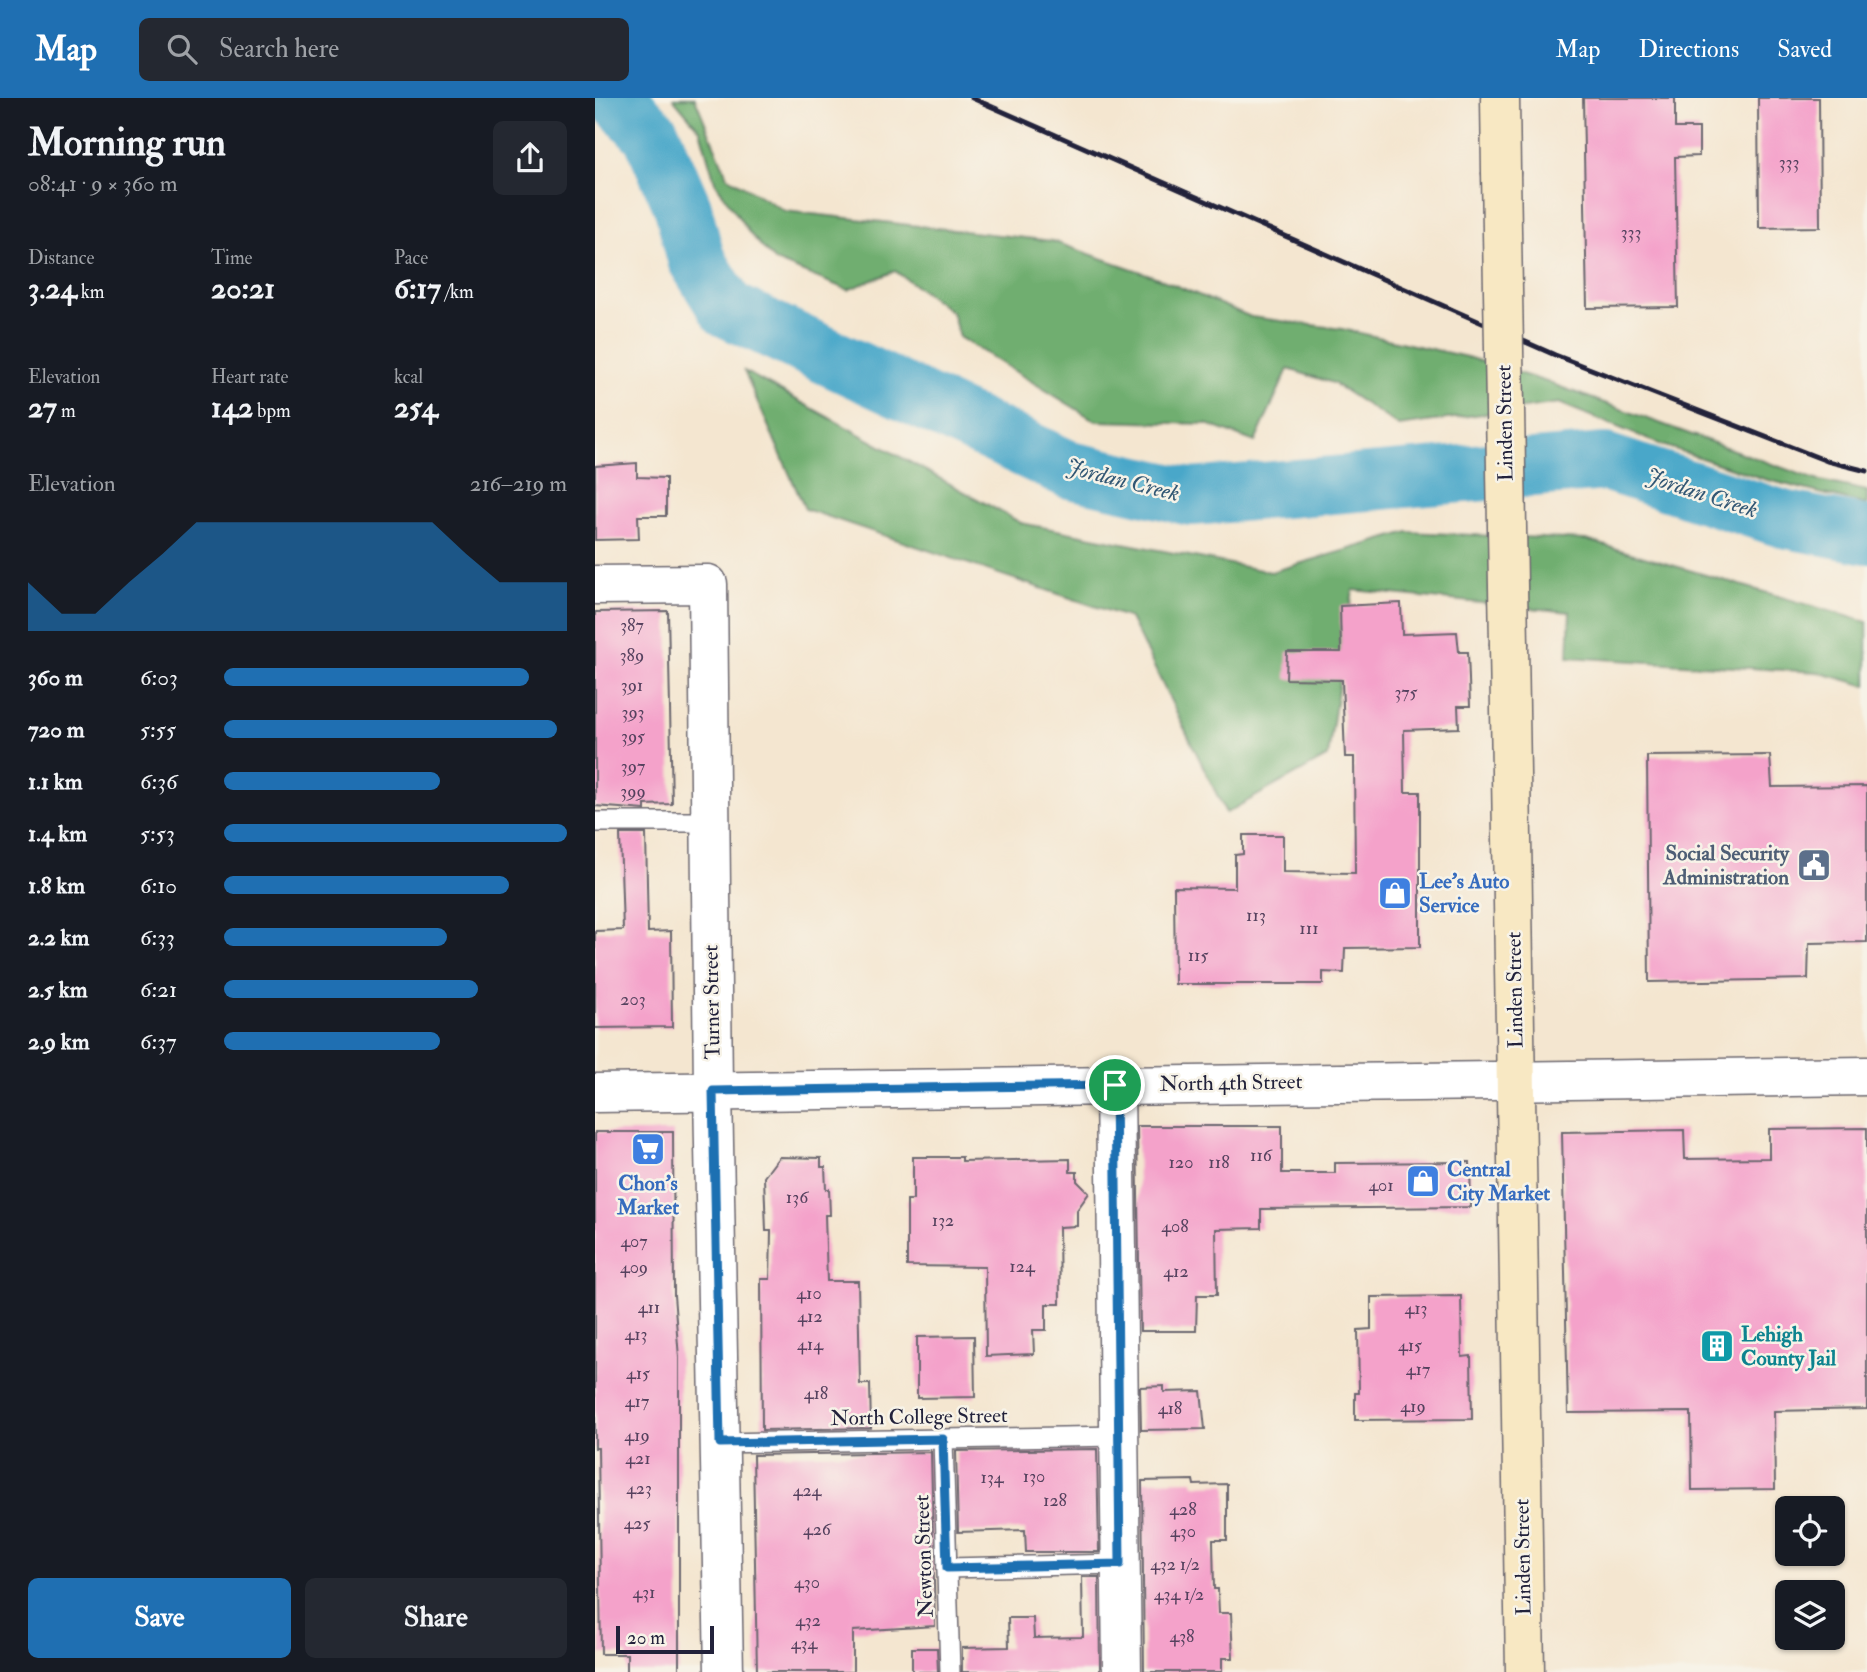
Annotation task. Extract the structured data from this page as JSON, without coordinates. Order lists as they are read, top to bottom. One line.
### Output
{"streets":{"main road":["Linden Street"],"street":["Turner Street","North 4th Street"],"lane":["North College Street","Newton Street"]},"crossings":[["Linden Street","North 4th Street"],["Turner Street","North 4th Street"],["Turner Street","North College Street"],["North College Street","Newton Street"]],"water":["Jordan Creek"],"places":{"public building":["Social Security Administration"],"shop":["Lee's Auto Service","Central City Market"],"supermarket":["Chon's Market"],"building":["Lehigh County Jail"]},"house_numbers":["333","333","387","389","391","375","393","395","397","399","113","111","115","203","116","120","118","401","136","132","408","407","124","409","412","410","411","413","412","413","414","415","417","415","418","417","419","418","419","421","130","134","423","424","128","428","425","426","430","432 1/2","430","431","434 1/2","432","438","434"],"scale_bar":"20 m","page":{"header":"Map","search":"Search here","nav":["Map","Directions","Saved"],"heading":["Morning run","08:41 · 9 × 360 m"],"stats":[["Distance","3.24 km"],["Time","20:21"],["Pace","6:17 /km"],["Elevation","27 m"],["Heart rate","142 bpm"],["kcal","254"]],"chart":["Elevation","216–219 m"],"list":[{"name":"360 m","note":"6:03"},{"name":"720 m","note":"5:55"},{"name":"1.1 km","note":"6:36"},{"name":"1.4 km","note":"5:53"},{"name":"1.8 km","note":"6:10"},{"name":"2.2 km","note":"6:33"},{"name":"2.5 km","note":"6:21"},{"name":"2.9 km","note":"6:37"}],"buttons":["Save","Share"],"scale":"20 m"}}
